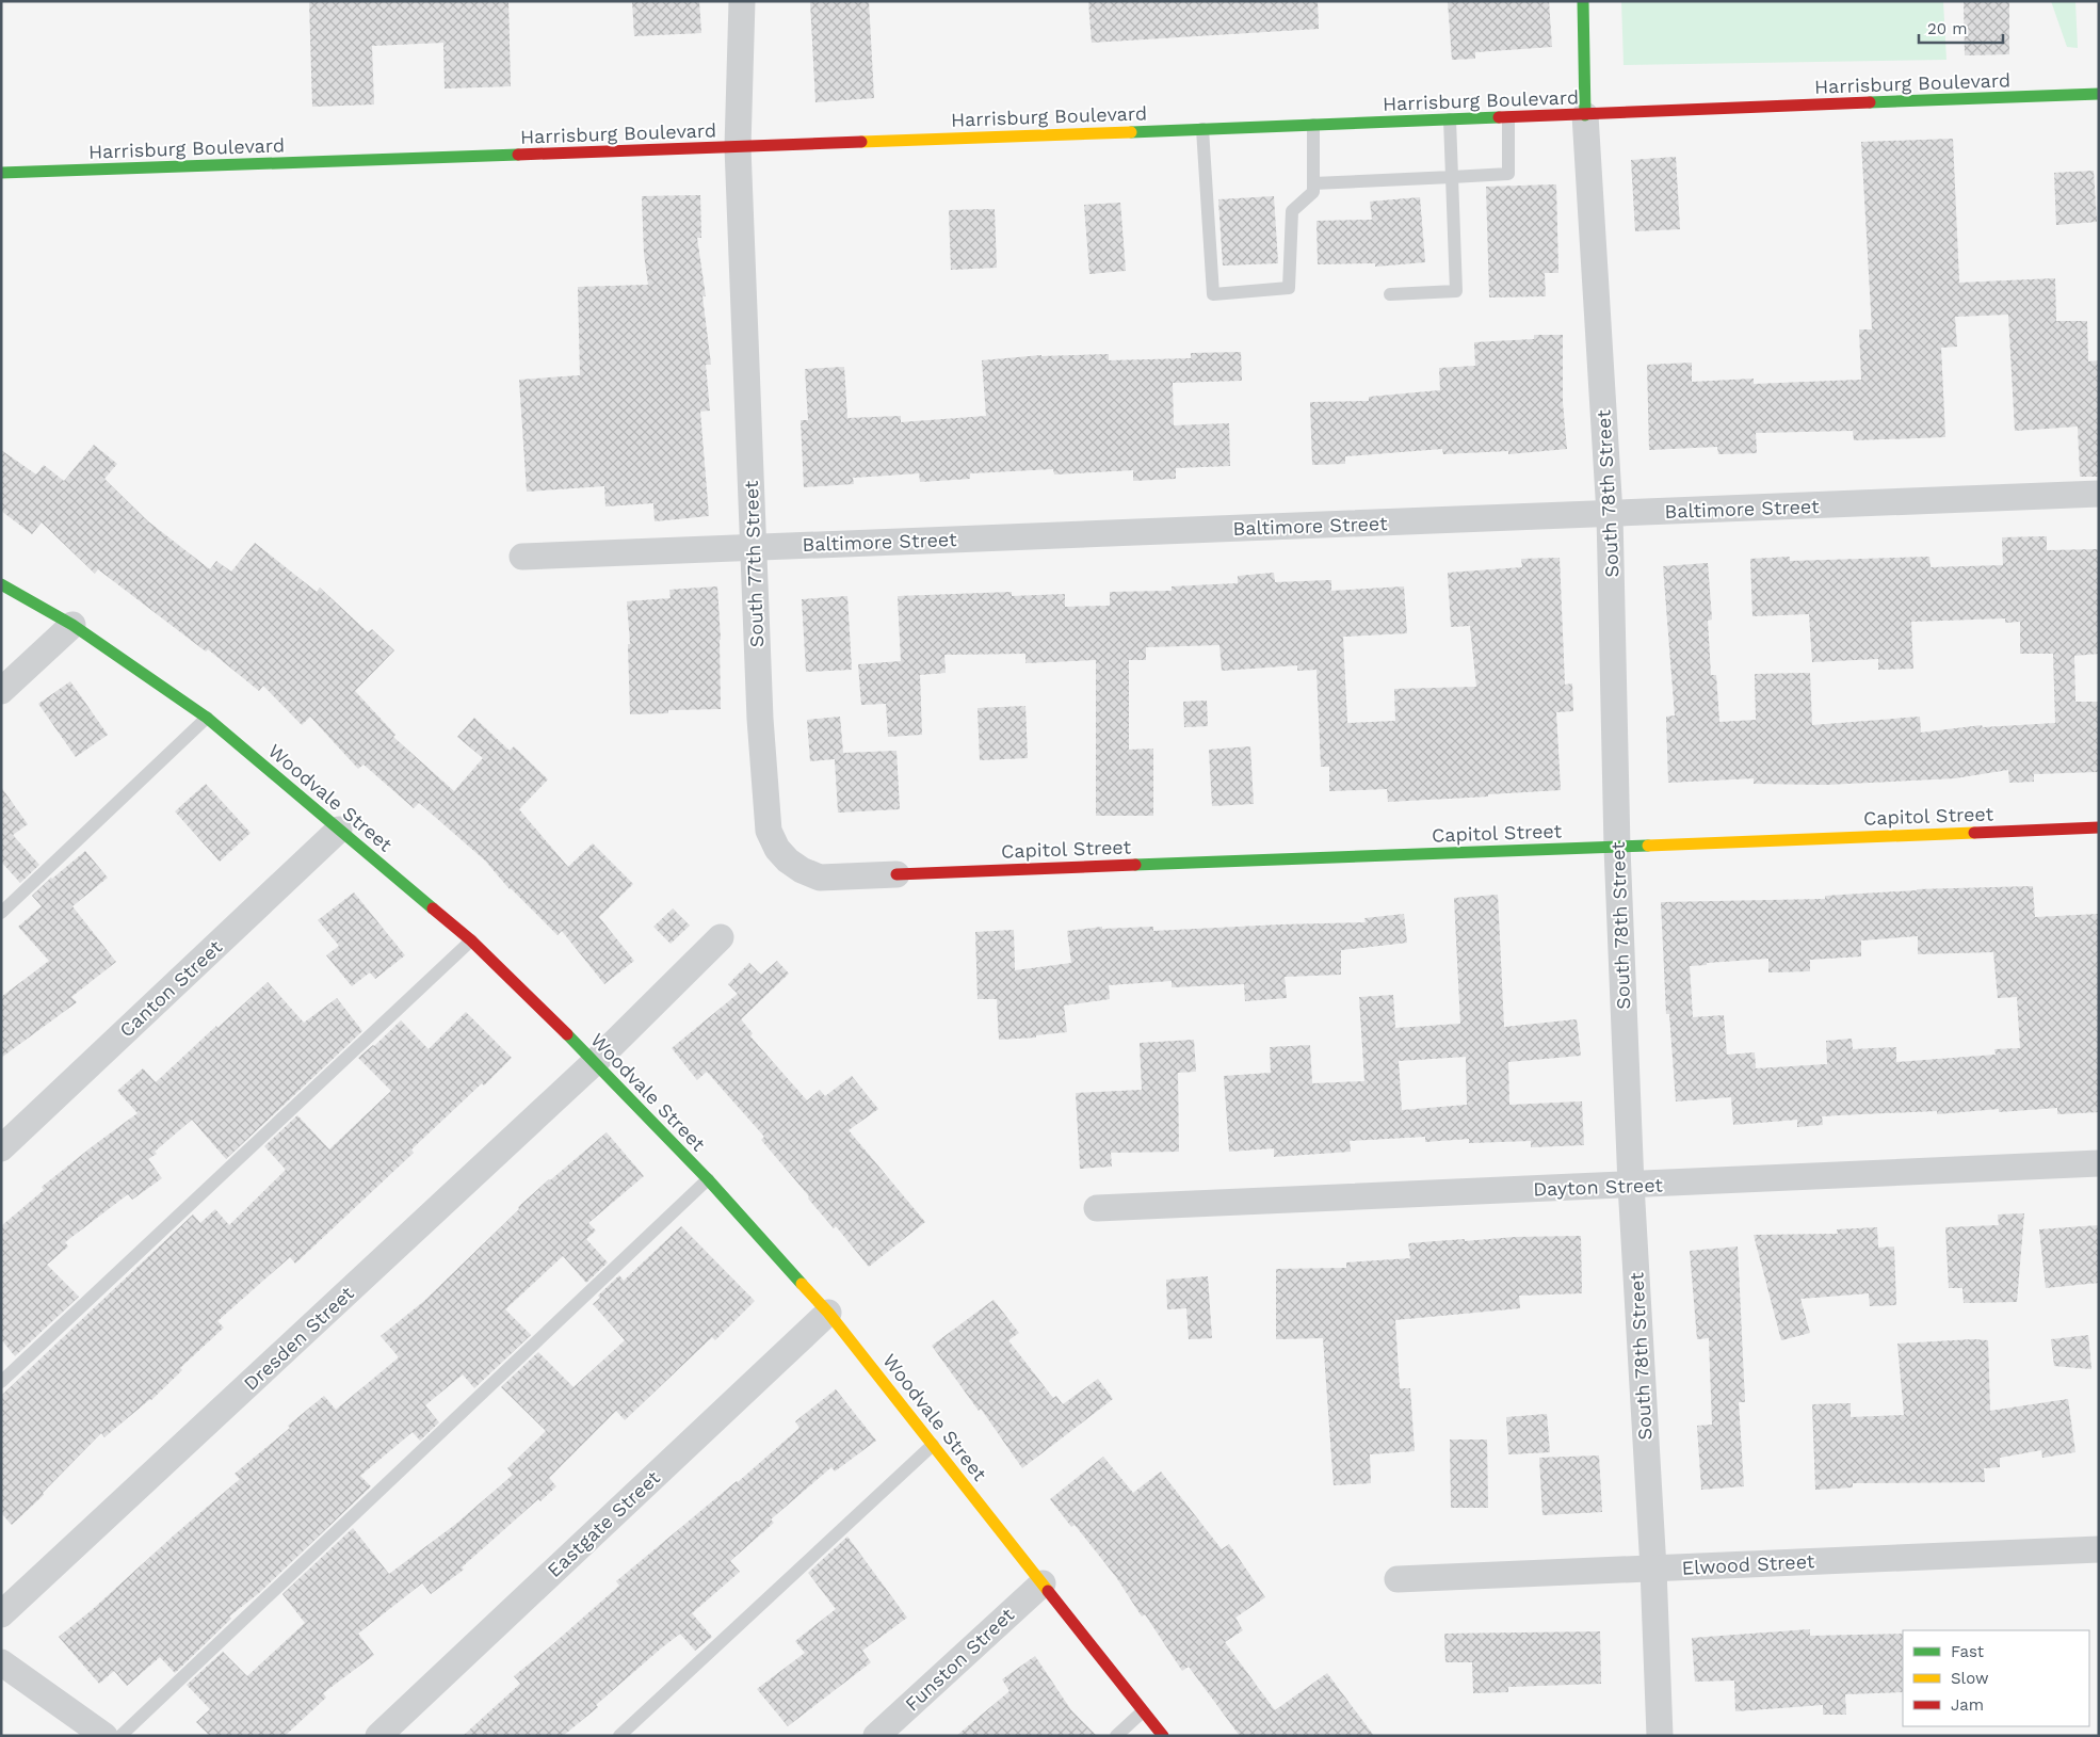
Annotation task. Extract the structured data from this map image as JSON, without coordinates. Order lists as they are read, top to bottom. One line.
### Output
{"streets":{"street":["Harrisburg Boulevard","South 78th Street","Baltimore Street","South 77th Street","Woodvale Street","Capitol Street","Canton Street","Dayton Street","Dresden Street","Eastgate Street","Elwood Street","Funston Street"]},"crossings":[["Harrisburg Boulevard","South 78th Street"],["Harrisburg Boulevard","South 77th Street"],["South 78th Street","Baltimore Street"],["South 78th Street","Capitol Street"],["South 78th Street","Dayton Street"],["South 78th Street","Elwood Street"],["Baltimore Street","South 77th Street"],["South 77th Street","Capitol Street"],["Woodvale Street","Canton Street"],["Woodvale Street","Dresden Street"],["Woodvale Street","Eastgate Street"],["Woodvale Street","Funston Street"]],"legend":["Fast","Slow","Jam"],"scale_bar":"20 m"}
